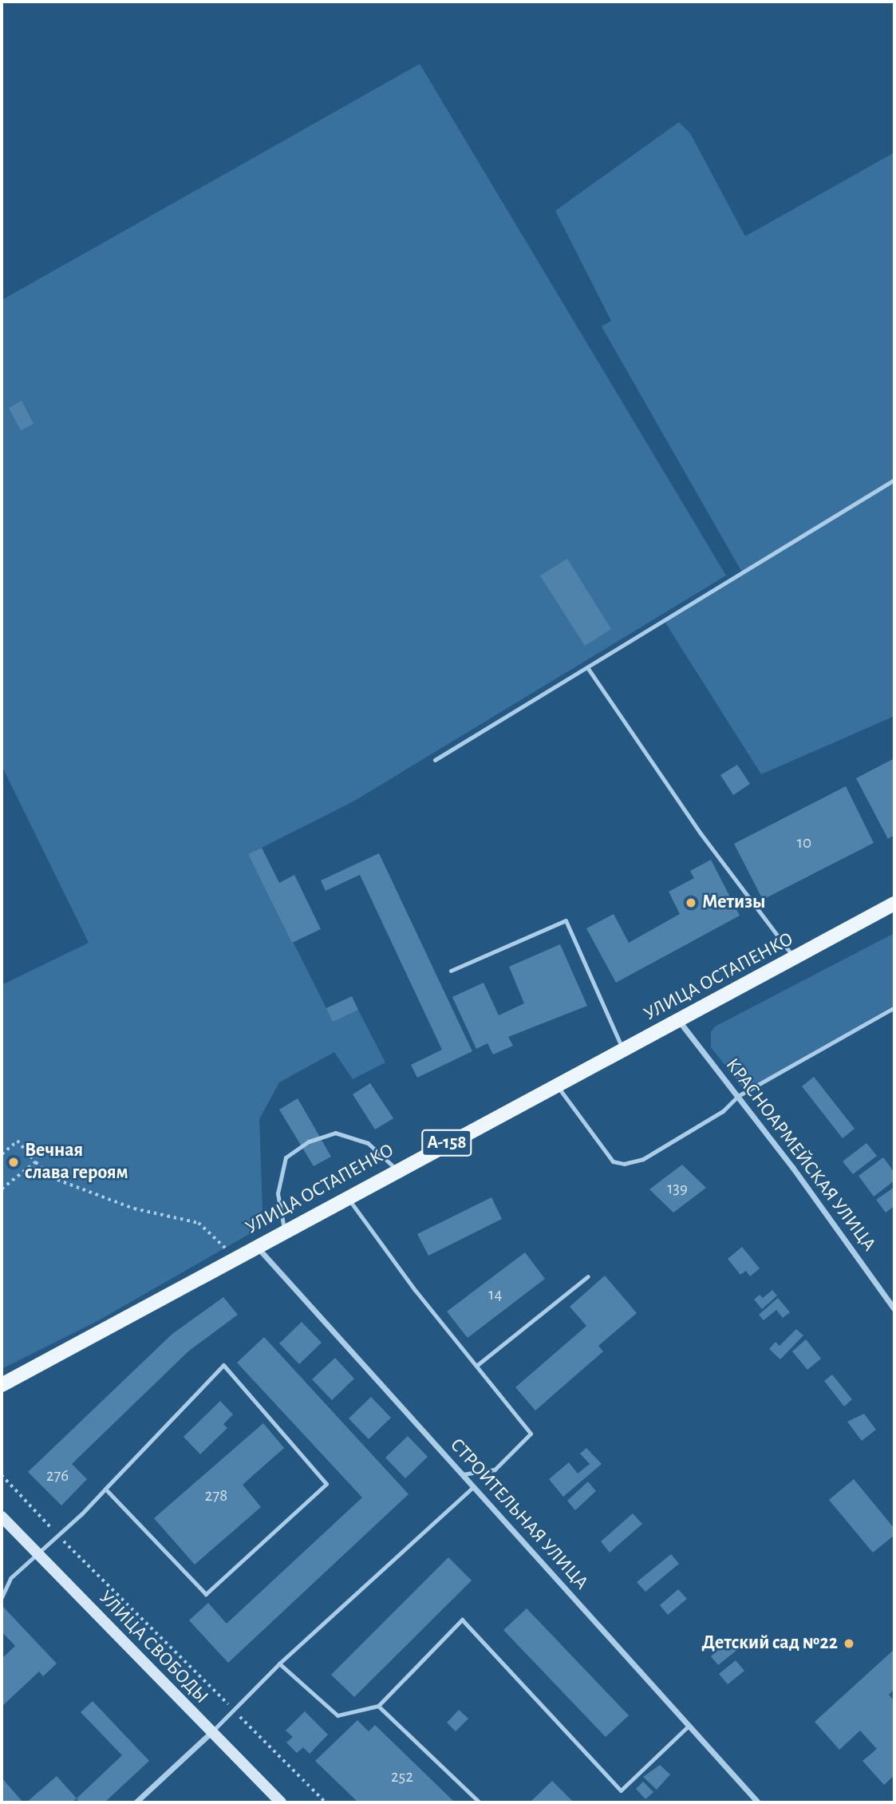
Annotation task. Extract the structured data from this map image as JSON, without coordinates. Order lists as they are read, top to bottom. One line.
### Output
{"streets":{"main road":["УЛИЦА ОСТАПЕНКО","А-158","УЛИЦА СВОБОДЫ"],"street":["КРАСНОАРМЕЙСКАЯ УЛИЦА","СТРОИТЕЛЬНАЯ УЛИЦА"]},"crossings":[["УЛИЦА ОСТАПЕНКО","КРАСНОАРМЕЙСКАЯ УЛИЦА"],["УЛИЦА ОСТАПЕНКО","СТРОИТЕЛЬНАЯ УЛИЦА"]],"places":["Метизы","Вечная слава героям","Детский сад №22"],"house_numbers":["10","139","14","276","278","252"]}
